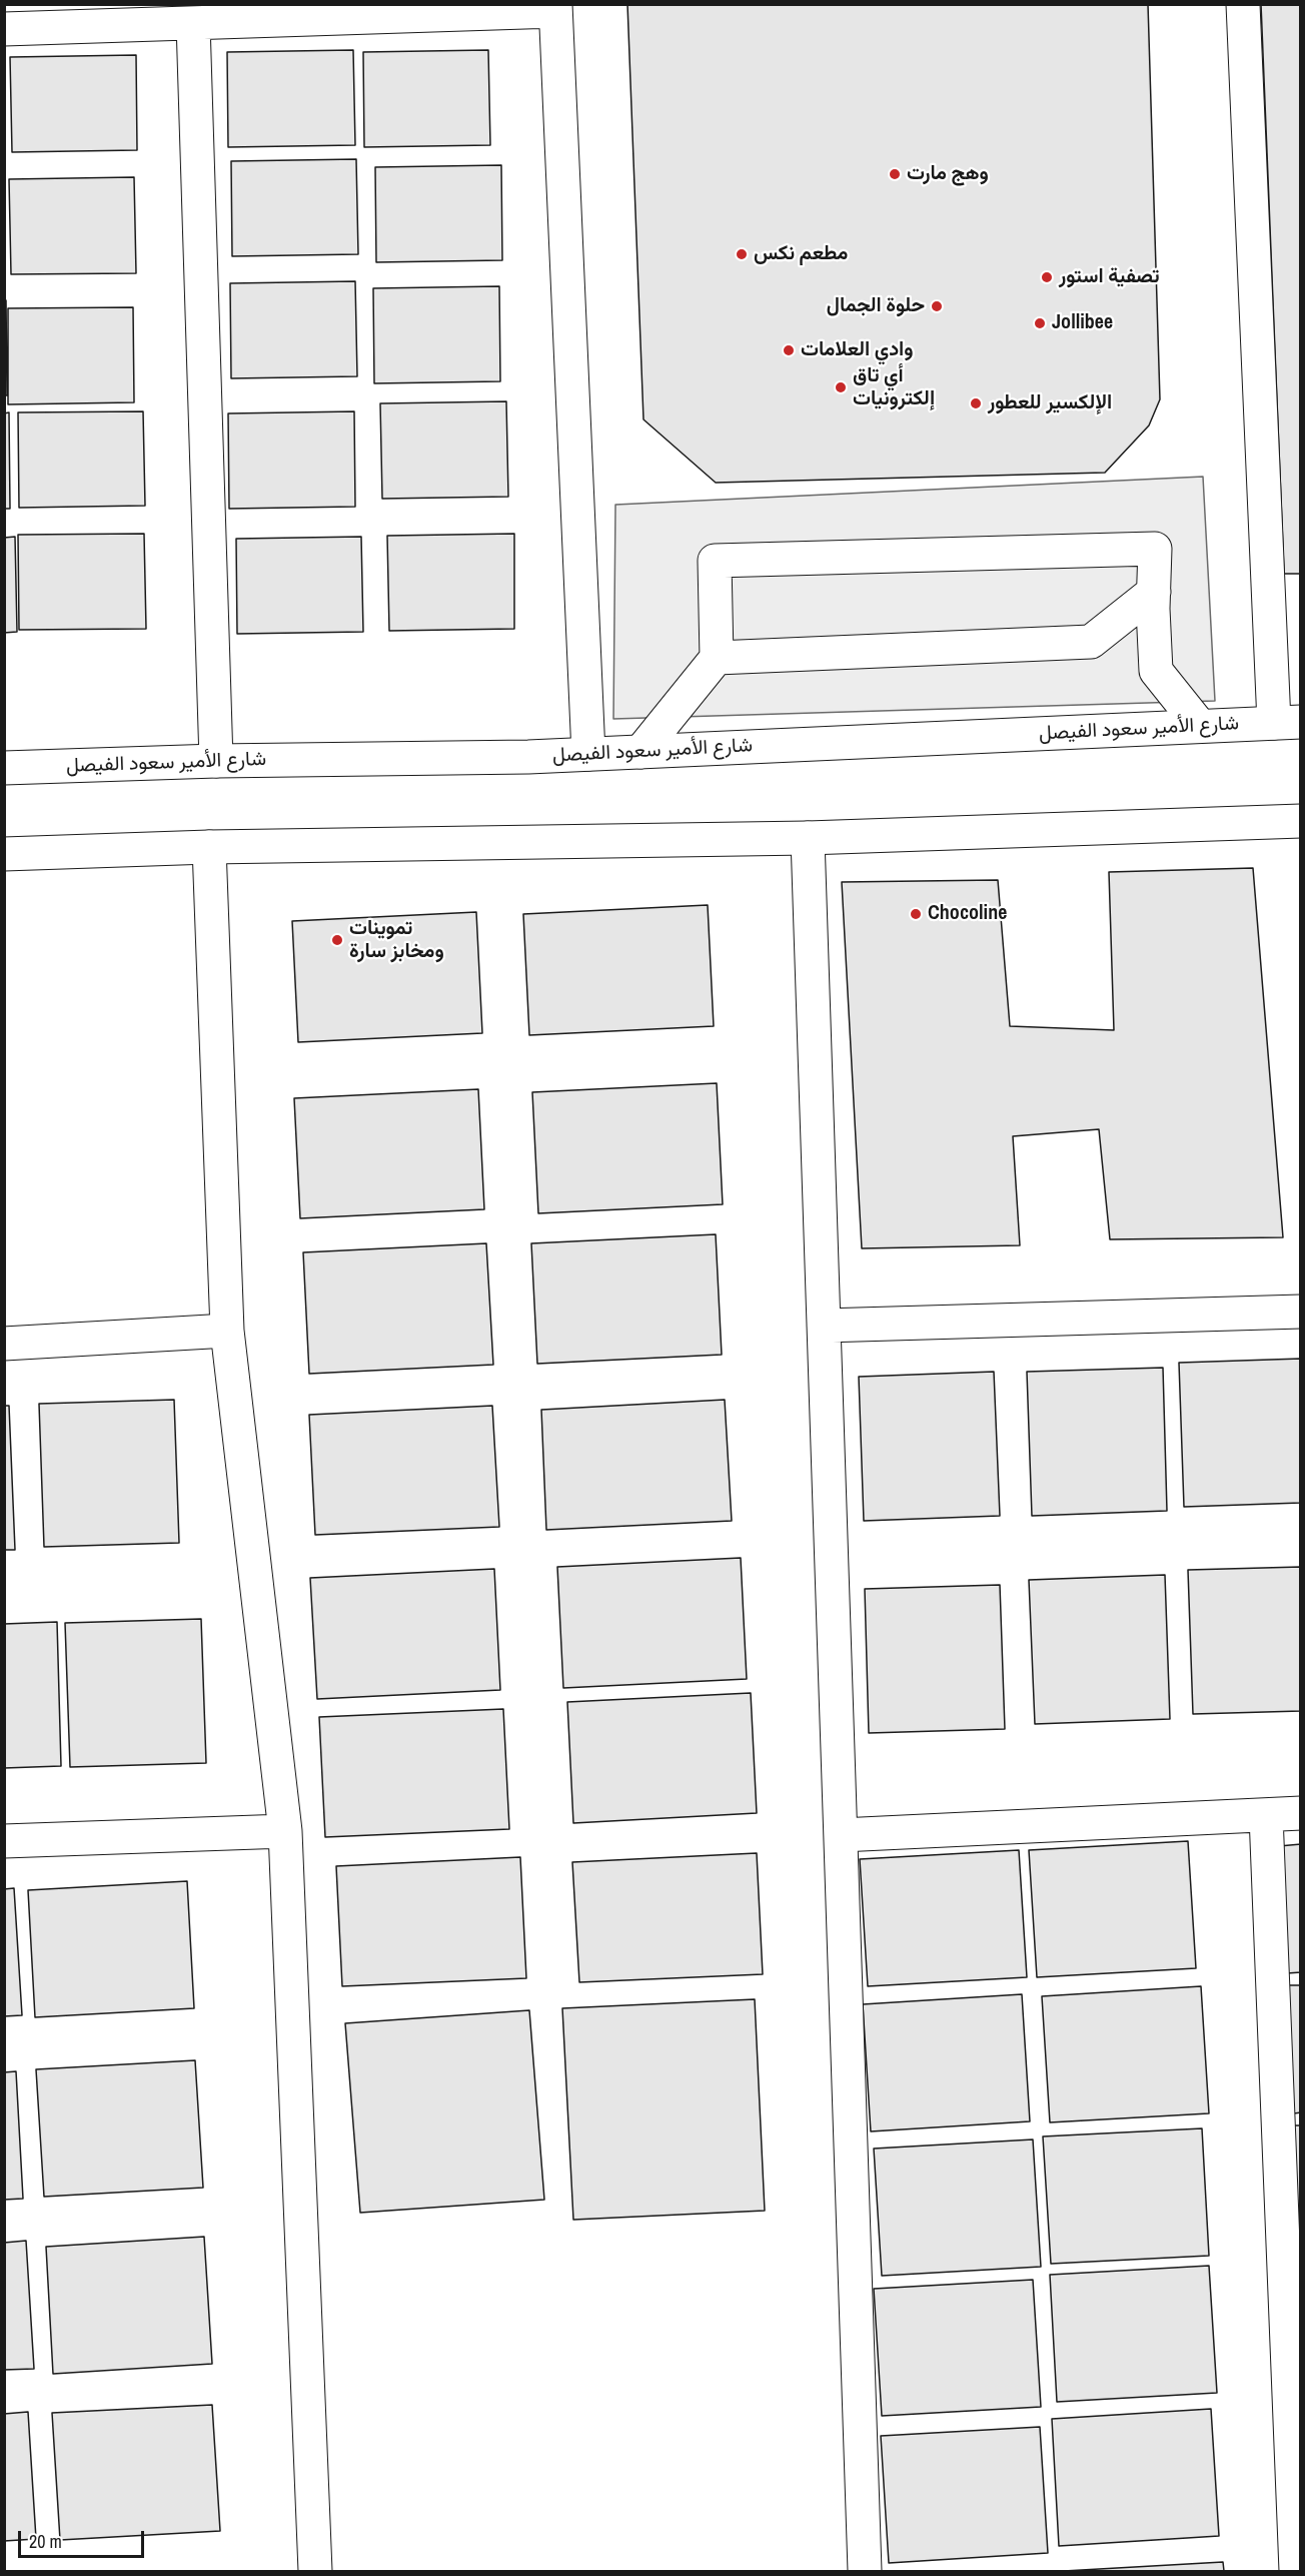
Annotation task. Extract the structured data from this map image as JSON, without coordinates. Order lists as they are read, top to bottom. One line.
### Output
{"streets":{"street":["شارع الأمير سعود الفيصل"]},"places":["وهج مارت","مطعم نكس","تصفية استور","حلوة الجمال","Jollibee","وادي العلامات","أي تاق إلكترونيات","الإلكسير للعطور","Chocoline","تموينات ومخابز سارة"],"scale_bar":"20 m"}
